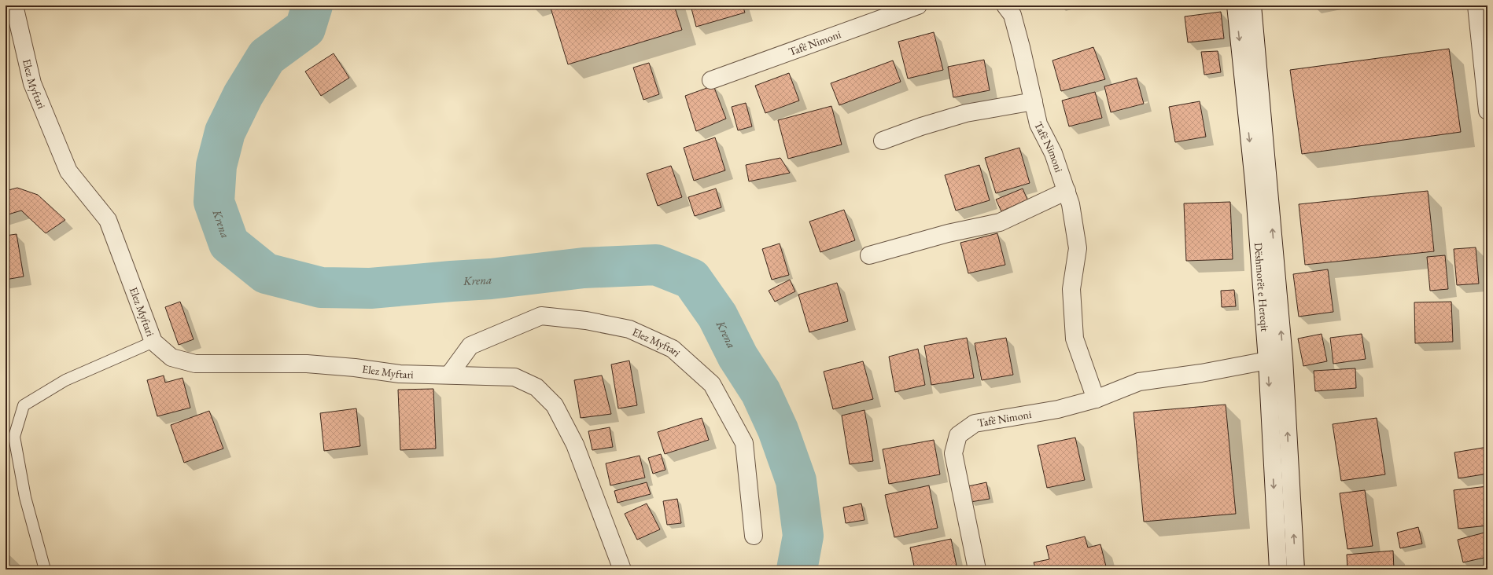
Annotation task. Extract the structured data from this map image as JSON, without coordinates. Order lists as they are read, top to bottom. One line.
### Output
{"streets":{"street":["Tafë Nimoni","Elez Myftari","Dëshmorët e Hereqit"]},"crossings":[["Tafë Nimoni","Dëshmorët e Hereqit"]],"water":["Krena"]}
